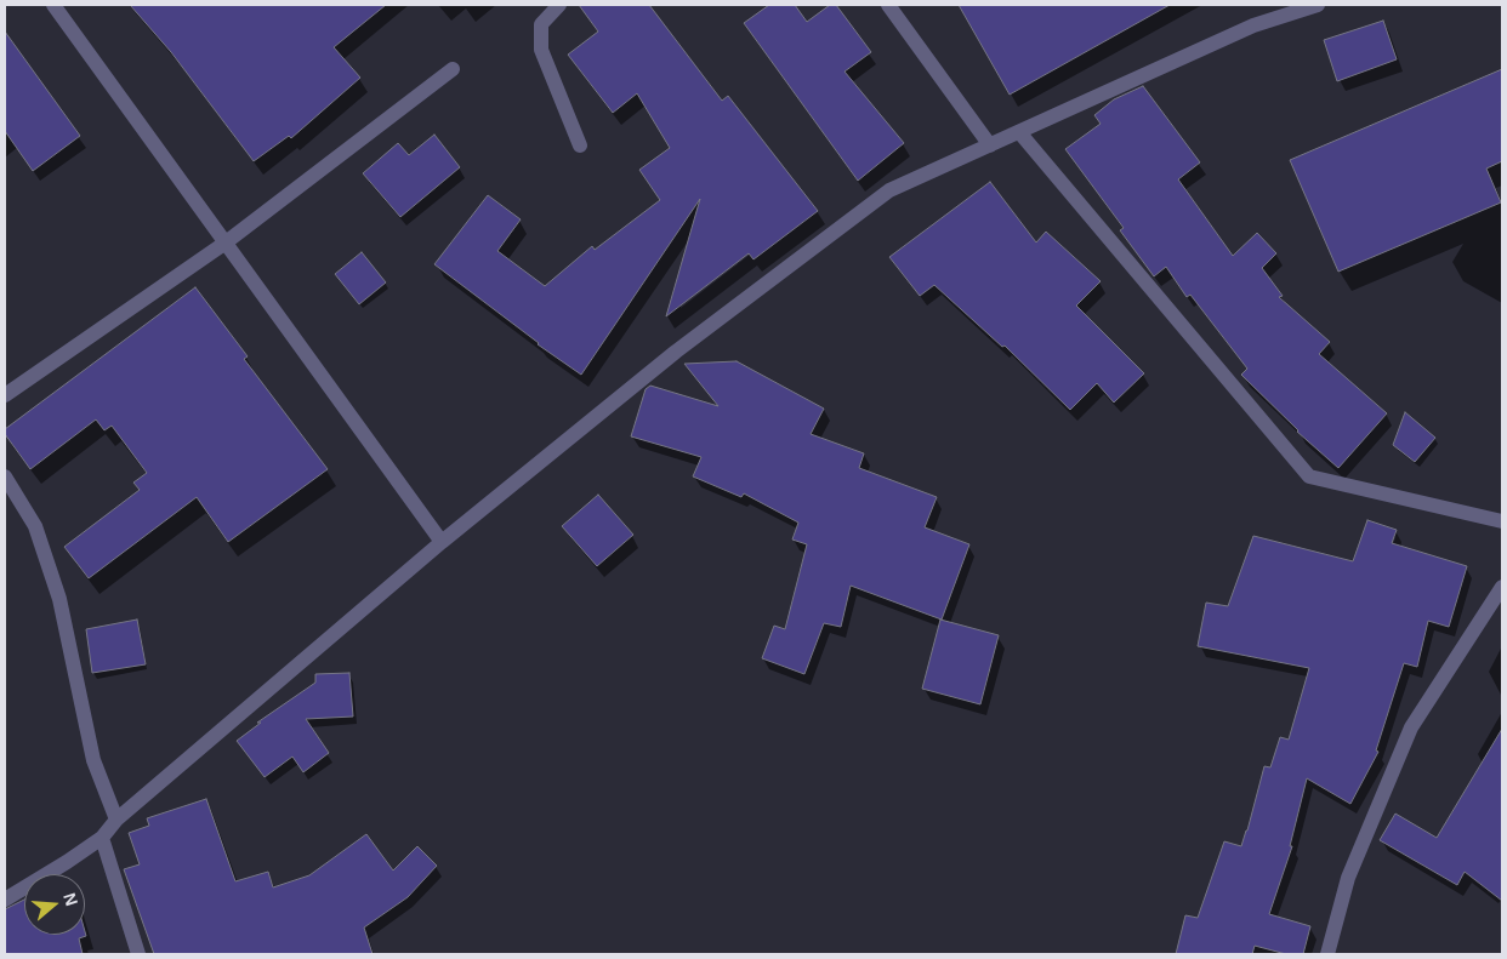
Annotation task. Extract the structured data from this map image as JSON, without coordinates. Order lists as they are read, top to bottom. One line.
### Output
{"north":"right"}
